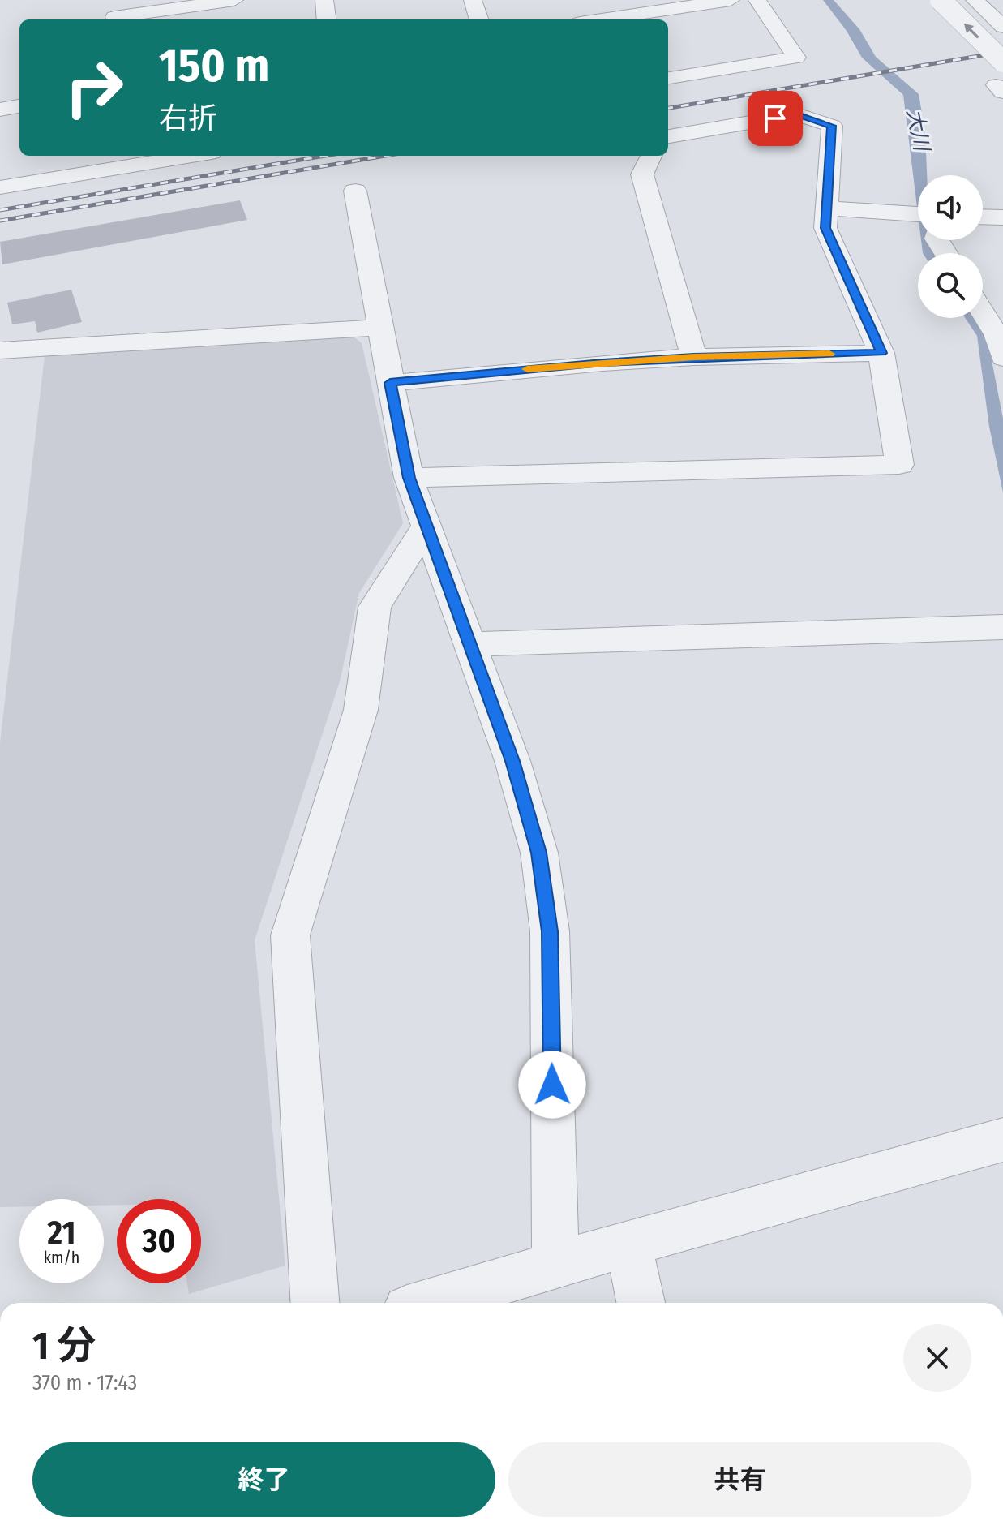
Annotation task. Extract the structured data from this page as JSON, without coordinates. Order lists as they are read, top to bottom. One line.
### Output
{"water":["大川"],"page":{"turn":["150 m","右折"],"speed":"21 km/h","limit":"30","heading":["1 分","370 m · 17:43"],"buttons":["終了","共有"]}}
